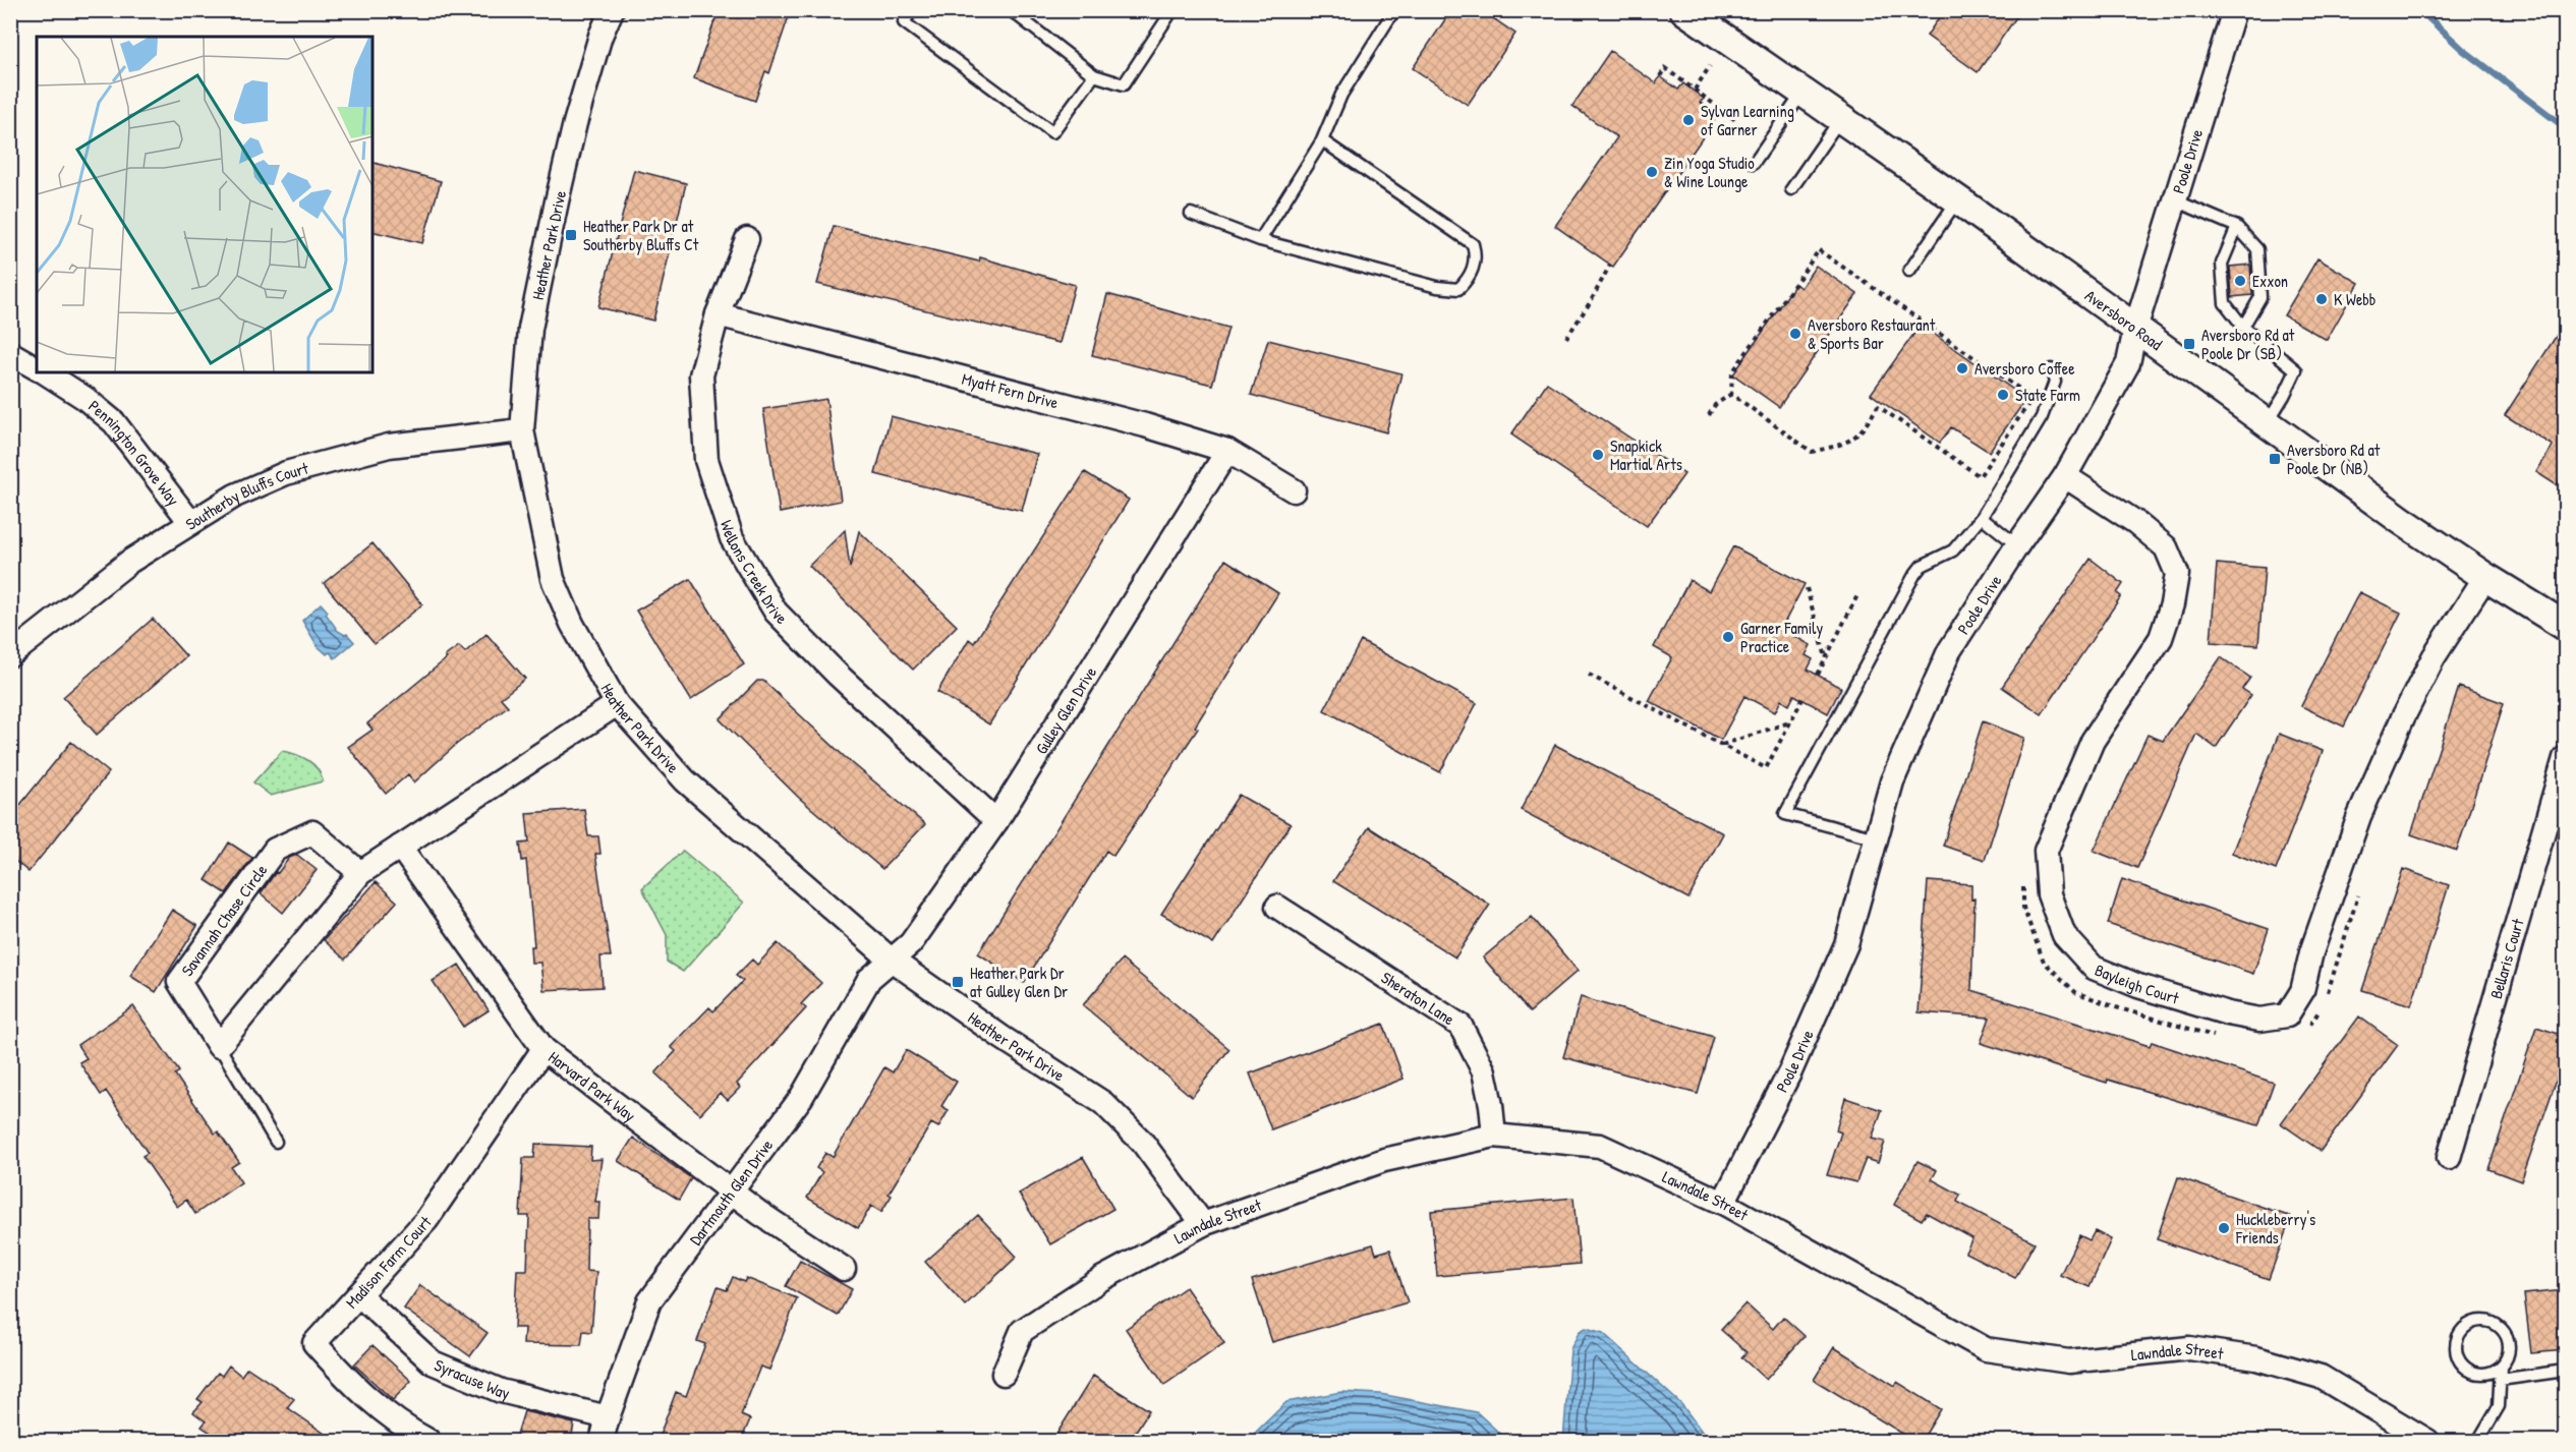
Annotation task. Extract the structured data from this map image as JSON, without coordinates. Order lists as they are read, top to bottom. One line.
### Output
{"streets":{"street":["Poole Drive","Heather Park Drive","Aversboro Road","Myatt Fern Drive","Pennington Grove Way","Southerby Bluffs Court","Wellons Creek Drive","Gulley Glen Drive","Savannah Chase Circle","Bellaris Court","Bayleigh Court","Sheraton Lane","Harvard Park Way","Dartmouth Glen Drive","Lawndale Street","Madison Farm Court","Syracuse Way"]},"crossings":[["Poole Drive","Aversboro Road"],["Poole Drive","Bayleigh Court"],["Poole Drive","Lawndale Street"],["Heather Park Drive","Southerby Bluffs Court"],["Heather Park Drive","Gulley Glen Drive"],["Heather Park Drive","Dartmouth Glen Drive"],["Heather Park Drive","Lawndale Street"],["Aversboro Road","Bayleigh Court"],["Myatt Fern Drive","Wellons Creek Drive"],["Myatt Fern Drive","Gulley Glen Drive"],["Pennington Grove Way","Southerby Bluffs Court"],["Wellons Creek Drive","Gulley Glen Drive"],["Gulley Glen Drive","Dartmouth Glen Drive"],["Sheraton Lane","Lawndale Street"],["Harvard Park Way","Dartmouth Glen Drive"],["Harvard Park Way","Madison Farm Court"],["Dartmouth Glen Drive","Syracuse Way"],["Madison Farm Court","Syracuse Way"]],"places":{"other":["Sylvan Learning of Garner","Zin Yoga Studio & Wine Lounge","Exxon","K Webb","Aversboro Restaurant & Sports Bar","Aversboro Coffee","State Farm","Snapkick Martial Arts","Garner Family Practice","Huckleberry's Friends"],"transit":["Heather Park Dr at Southerby Bluffs Ct","Aversboro Rd at Poole Dr (SB)","Aversboro Rd at Poole Dr (NB)","Heather Park Dr at Gulley Glen Dr"]}}
